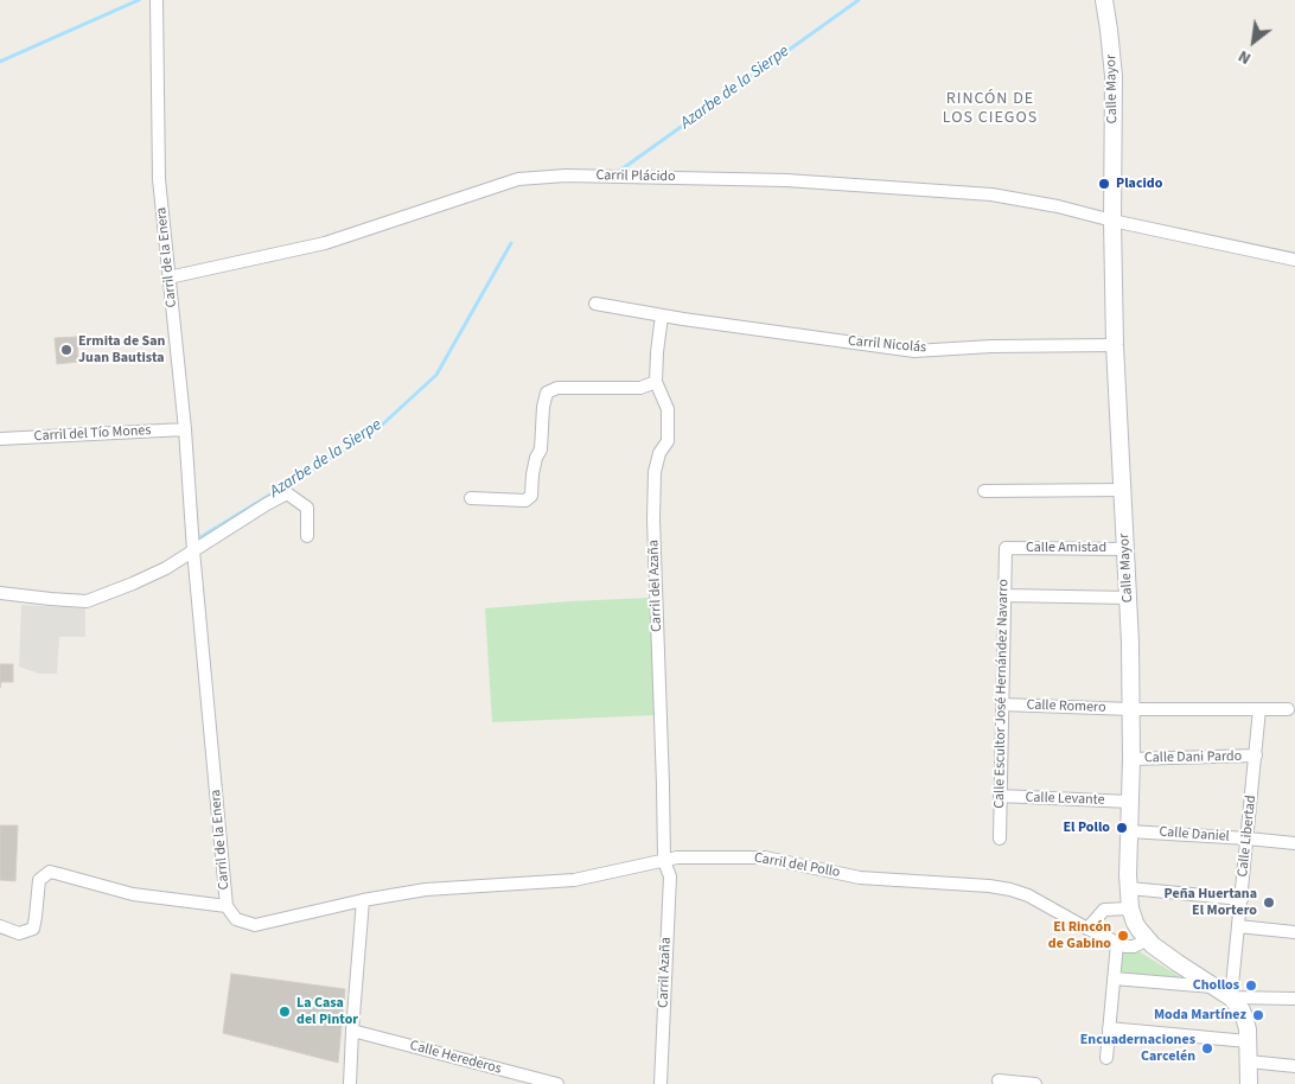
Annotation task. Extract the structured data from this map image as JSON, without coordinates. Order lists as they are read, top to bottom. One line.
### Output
{"streets":{"main road":["Calle Mayor"],"street":["Carril Plácido","Carril de la Enera","Carril Nicolás","Carril del Tío Mones","Calle Amistad","Carril del Azaña","Calle Escultor José Hernández Navarro","Calle Romero","Calle Dani Pardo","Calle Levante","Calle Daniel","Calle Libertad","Carril del Pollo","Carril Azaña","Calle Herederos"]},"crossings":[["Calle Mayor","Carril Plácido"],["Calle Mayor","Carril Nicolás"],["Calle Mayor","Calle Amistad"],["Calle Mayor","Calle Romero"],["Calle Mayor","Calle Dani Pardo"],["Calle Mayor","Calle Levante"],["Calle Mayor","Calle Daniel"],["Calle Mayor","Calle Libertad"],["Calle Mayor","Carril del Pollo"],["Carril Plácido","Carril de la Enera"],["Carril de la Enera","Carril del Tío Mones"],["Carril de la Enera","Carril del Pollo"],["Carril Nicolás","Carril del Azaña"],["Calle Amistad","Calle Escultor José Hernández Navarro"],["Carril del Azaña","Carril del Pollo"],["Carril del Azaña","Carril Azaña"],["Calle Escultor José Hernández Navarro","Calle Romero"],["Calle Escultor José Hernández Navarro","Calle Levante"],["Calle Romero","Calle Libertad"],["Calle Dani Pardo","Calle Libertad"],["Calle Daniel","Calle Libertad"],["Carril del Pollo","Carril Azaña"]],"districts":["RINCÓN DE LOS CIEGOS"],"water":["Azarbe de la Sierpe"],"places":["Placido","Ermita de San Juan Bautista","El Pollo","Peña Huertana El Mortero","El Rincón de Gabino","Chollos","La Casa del Pintor","Moda Martínez","Encuadernaciones Carcelén"],"north":"bottom left"}
